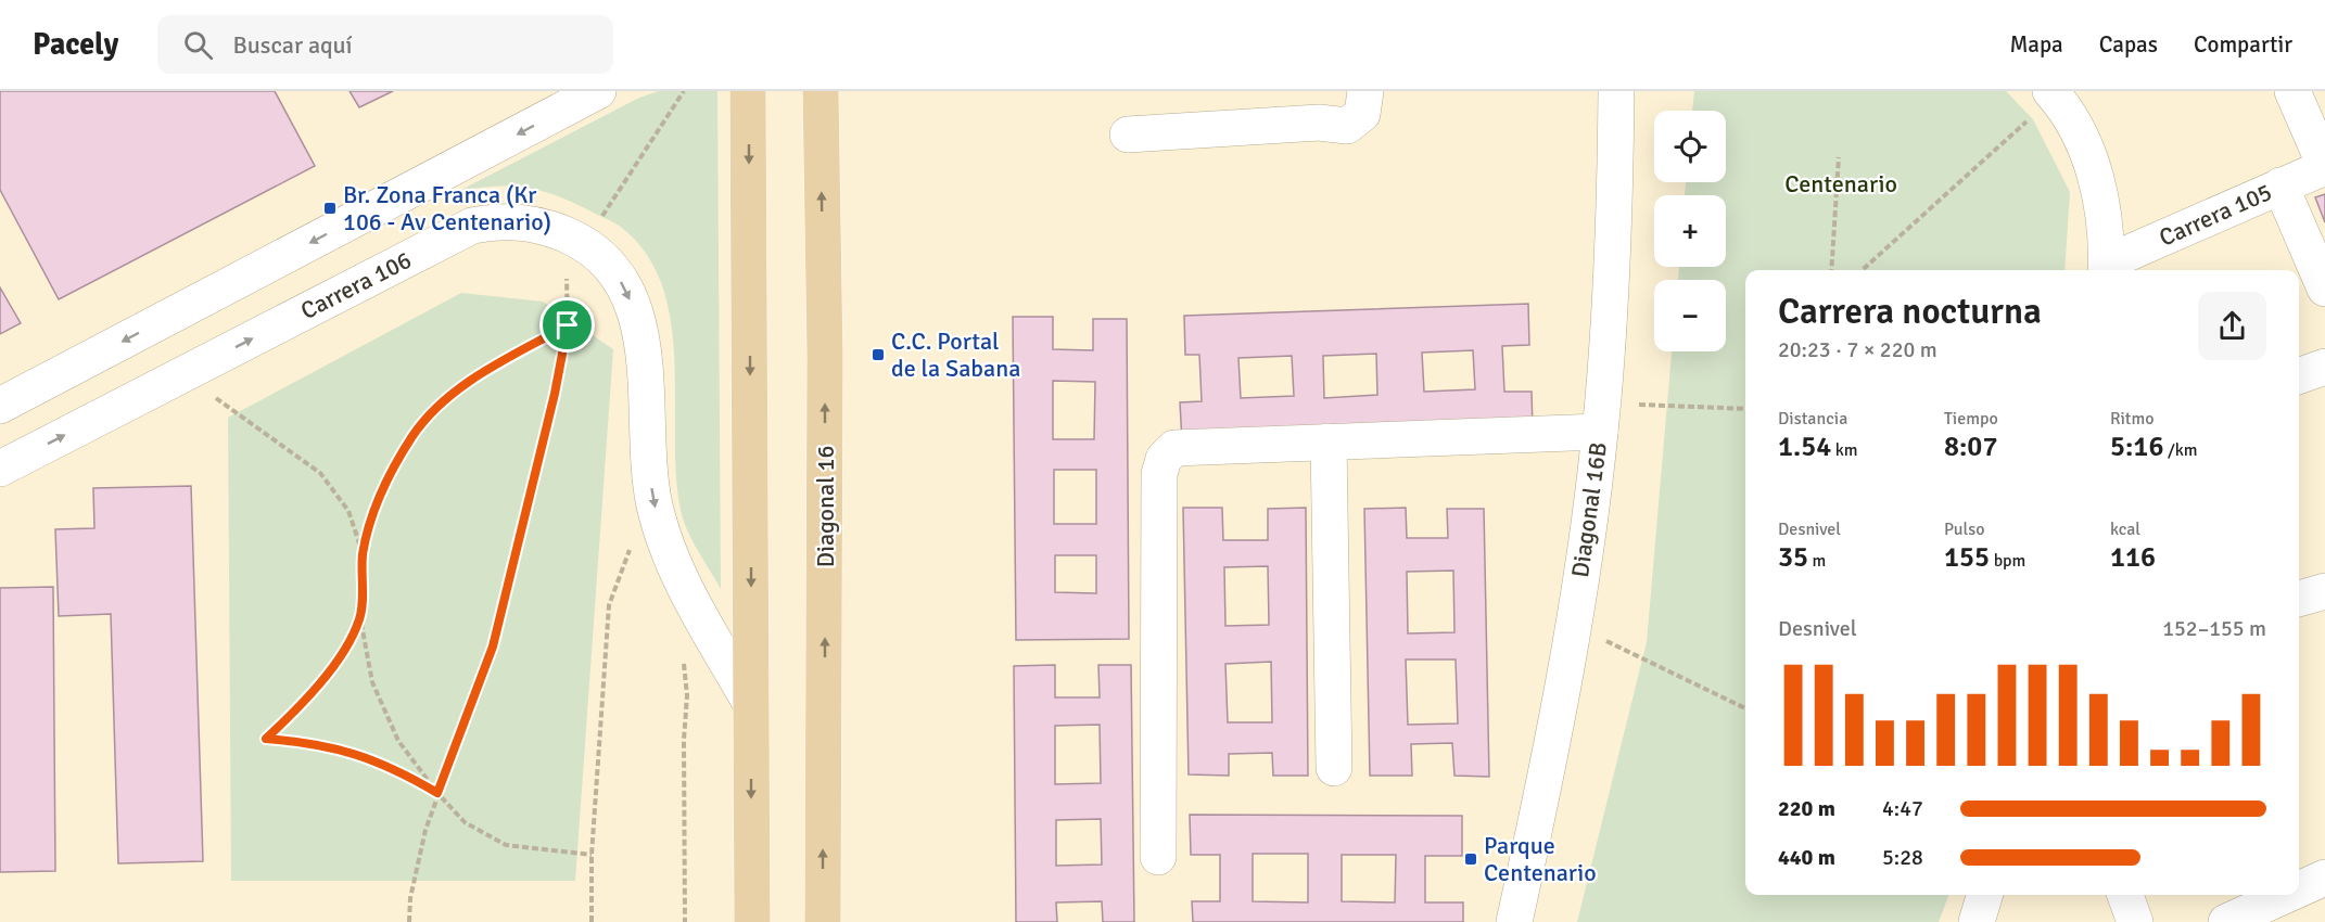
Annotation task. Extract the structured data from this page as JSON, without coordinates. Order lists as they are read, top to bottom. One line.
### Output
{"streets":{"main road":["Diagonal 16"],"street":["Carrera 105","Carrera 106","Diagonal 16B"]},"parks":["Centenario"],"places":{"transit":["Br. Zona Franca (Kr 106 - Av Centenario)","C.C. Portal de la Sabana","Parque Centenario"]},"page":{"header":"Pacely","search":"Buscar aquí","nav":["Mapa","Capas","Compartir"],"map_buttons":["+","−"],"heading":["Carrera nocturna","20:23 · 7 × 220 m"],"stats":[["Distancia","1.54 km"],["Tiempo","8:07"],["Ritmo","5:16 /km"],["Desnivel","35 m"],["Pulso","155 bpm"],["kcal","116"]],"chart":["Desnivel","152–155 m"],"list":[{"name":"220 m","note":"4:47"},{"name":"440 m","note":"5:28"}]}}
